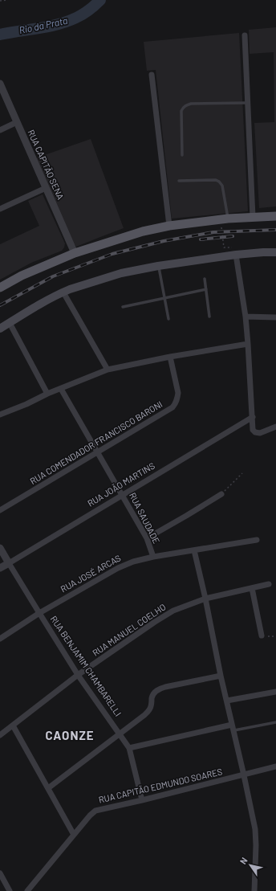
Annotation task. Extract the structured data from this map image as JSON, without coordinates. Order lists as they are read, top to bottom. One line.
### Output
{"streets":{"street":["RUA CAPITÃO SENA","RUA COMENDADOR FRANCISCO BARONI","RUA JOÃO MARTINS","RUA SAUDADE","RUA JOSÉ ARCAS","RUA MANUEL COELHO","RUA BENJAMIM CHAMBARELLI","RUA CAPITÃO EDMUNDO SOARES"]},"crossings":[["RUA COMENDADOR FRANCISCO BARONI","RUA SAUDADE"],["RUA JOÃO MARTINS","RUA SAUDADE"],["RUA JOÃO MARTINS","RUA BENJAMIM CHAMBARELLI"],["RUA SAUDADE","RUA JOSÉ ARCAS"],["RUA JOSÉ ARCAS","RUA BENJAMIM CHAMBARELLI"],["RUA MANUEL COELHO","RUA BENJAMIM CHAMBARELLI"],["RUA BENJAMIM CHAMBARELLI","RUA CAPITÃO EDMUNDO SOARES"]],"districts":["CAONZE"],"water":["Rio da Prata"],"north":"top left"}
